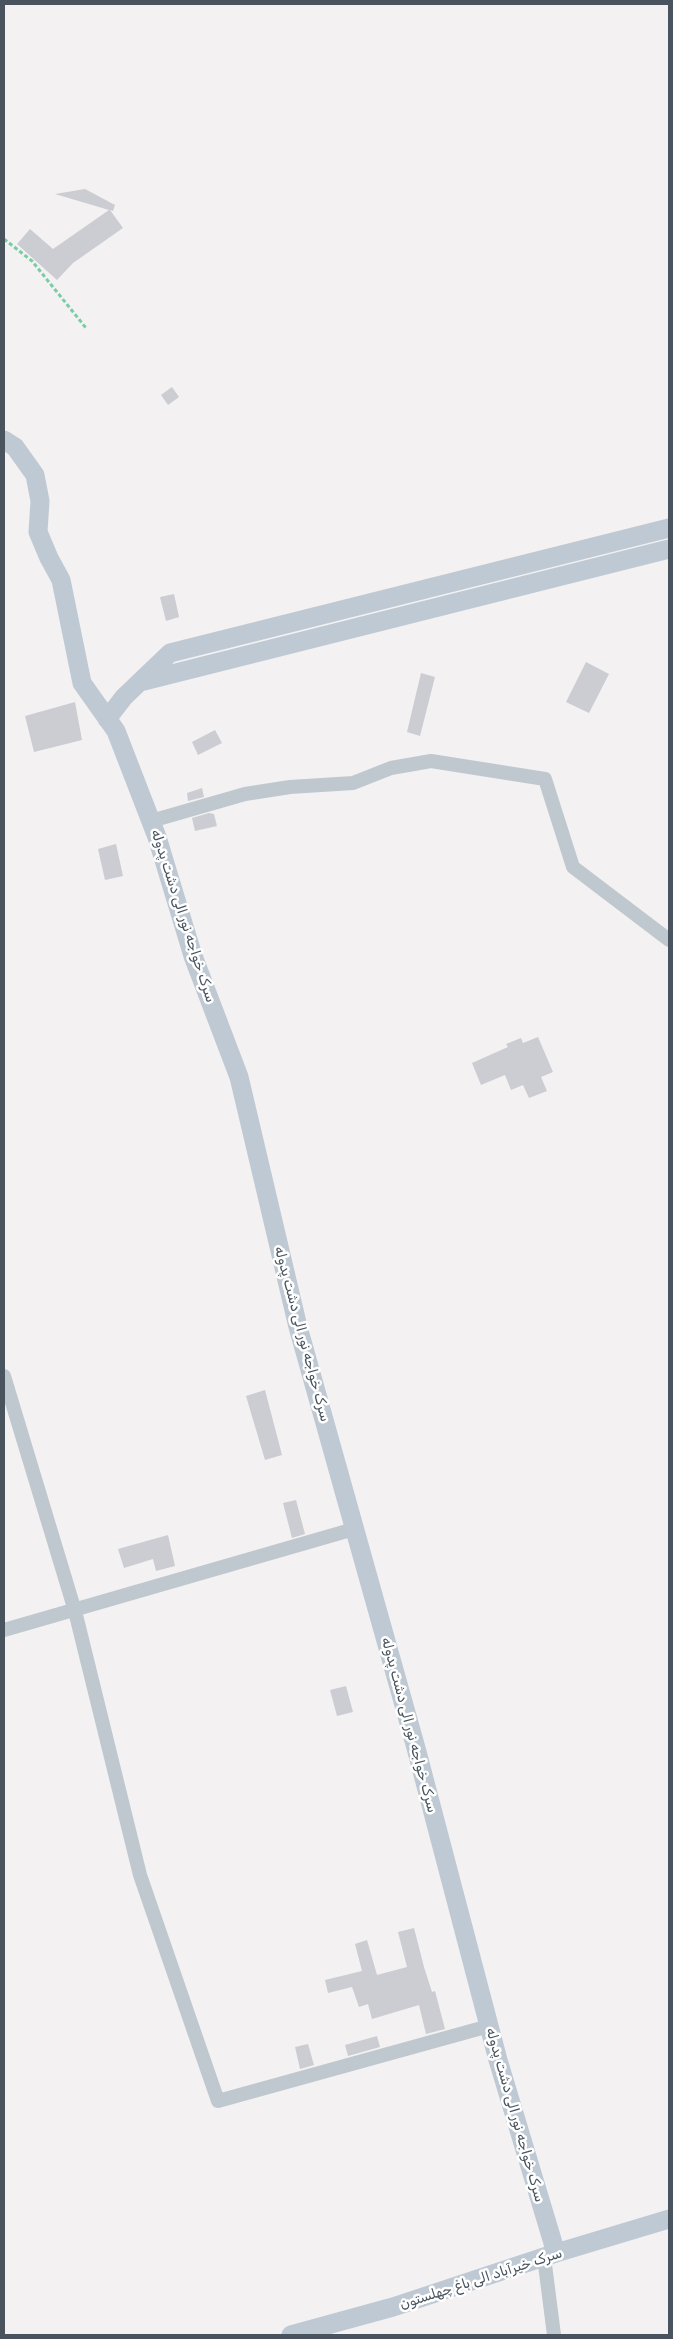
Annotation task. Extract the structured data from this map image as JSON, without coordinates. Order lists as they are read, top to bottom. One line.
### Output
{"streets":{"street":["سرک خواجه نور الی دشت پدوله","سرک خیرآباد الی باغ چهلستون"]},"crossings":[["سرک خواجه نور الی دشت پدوله","سرک خیرآباد الی باغ چهلستون"]]}
